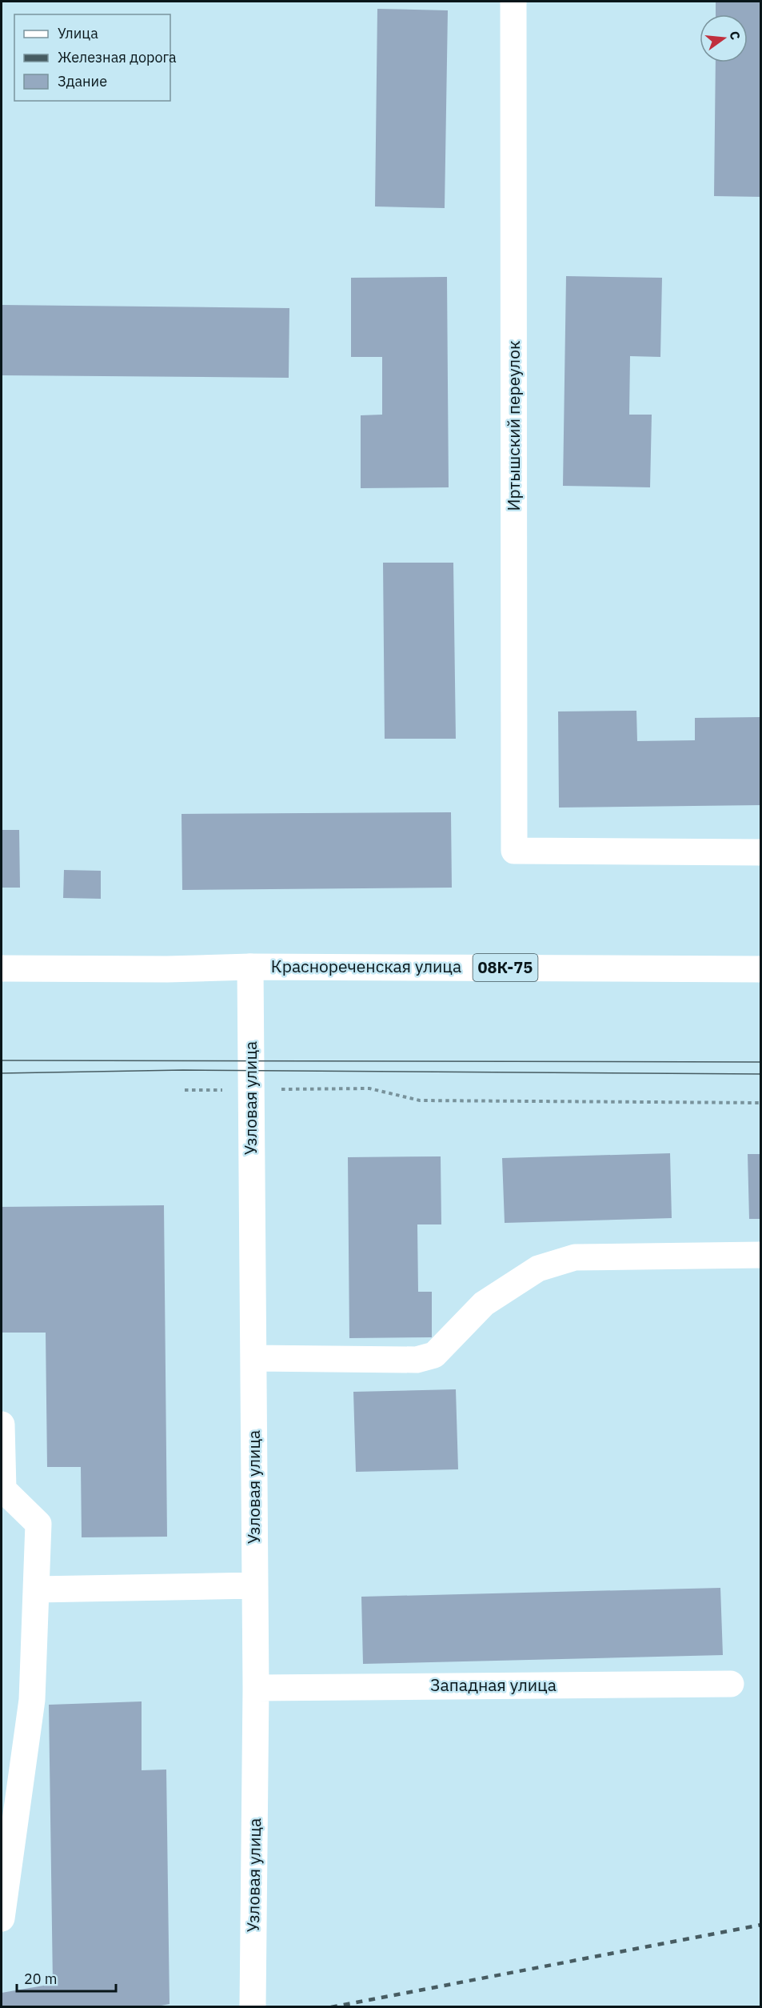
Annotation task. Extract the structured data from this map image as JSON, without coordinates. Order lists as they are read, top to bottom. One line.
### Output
{"streets":{"street":["Иртышский переулок","Краснореченская улица","08К-75","Узловая улица","Западная улица"]},"crossings":[["Краснореченская улица","Узловая улица"],["Узловая улица","Западная улица"]],"legend":["Улица","Железная дорога","Здание"],"scale_bar":"20 m","north":"right"}
